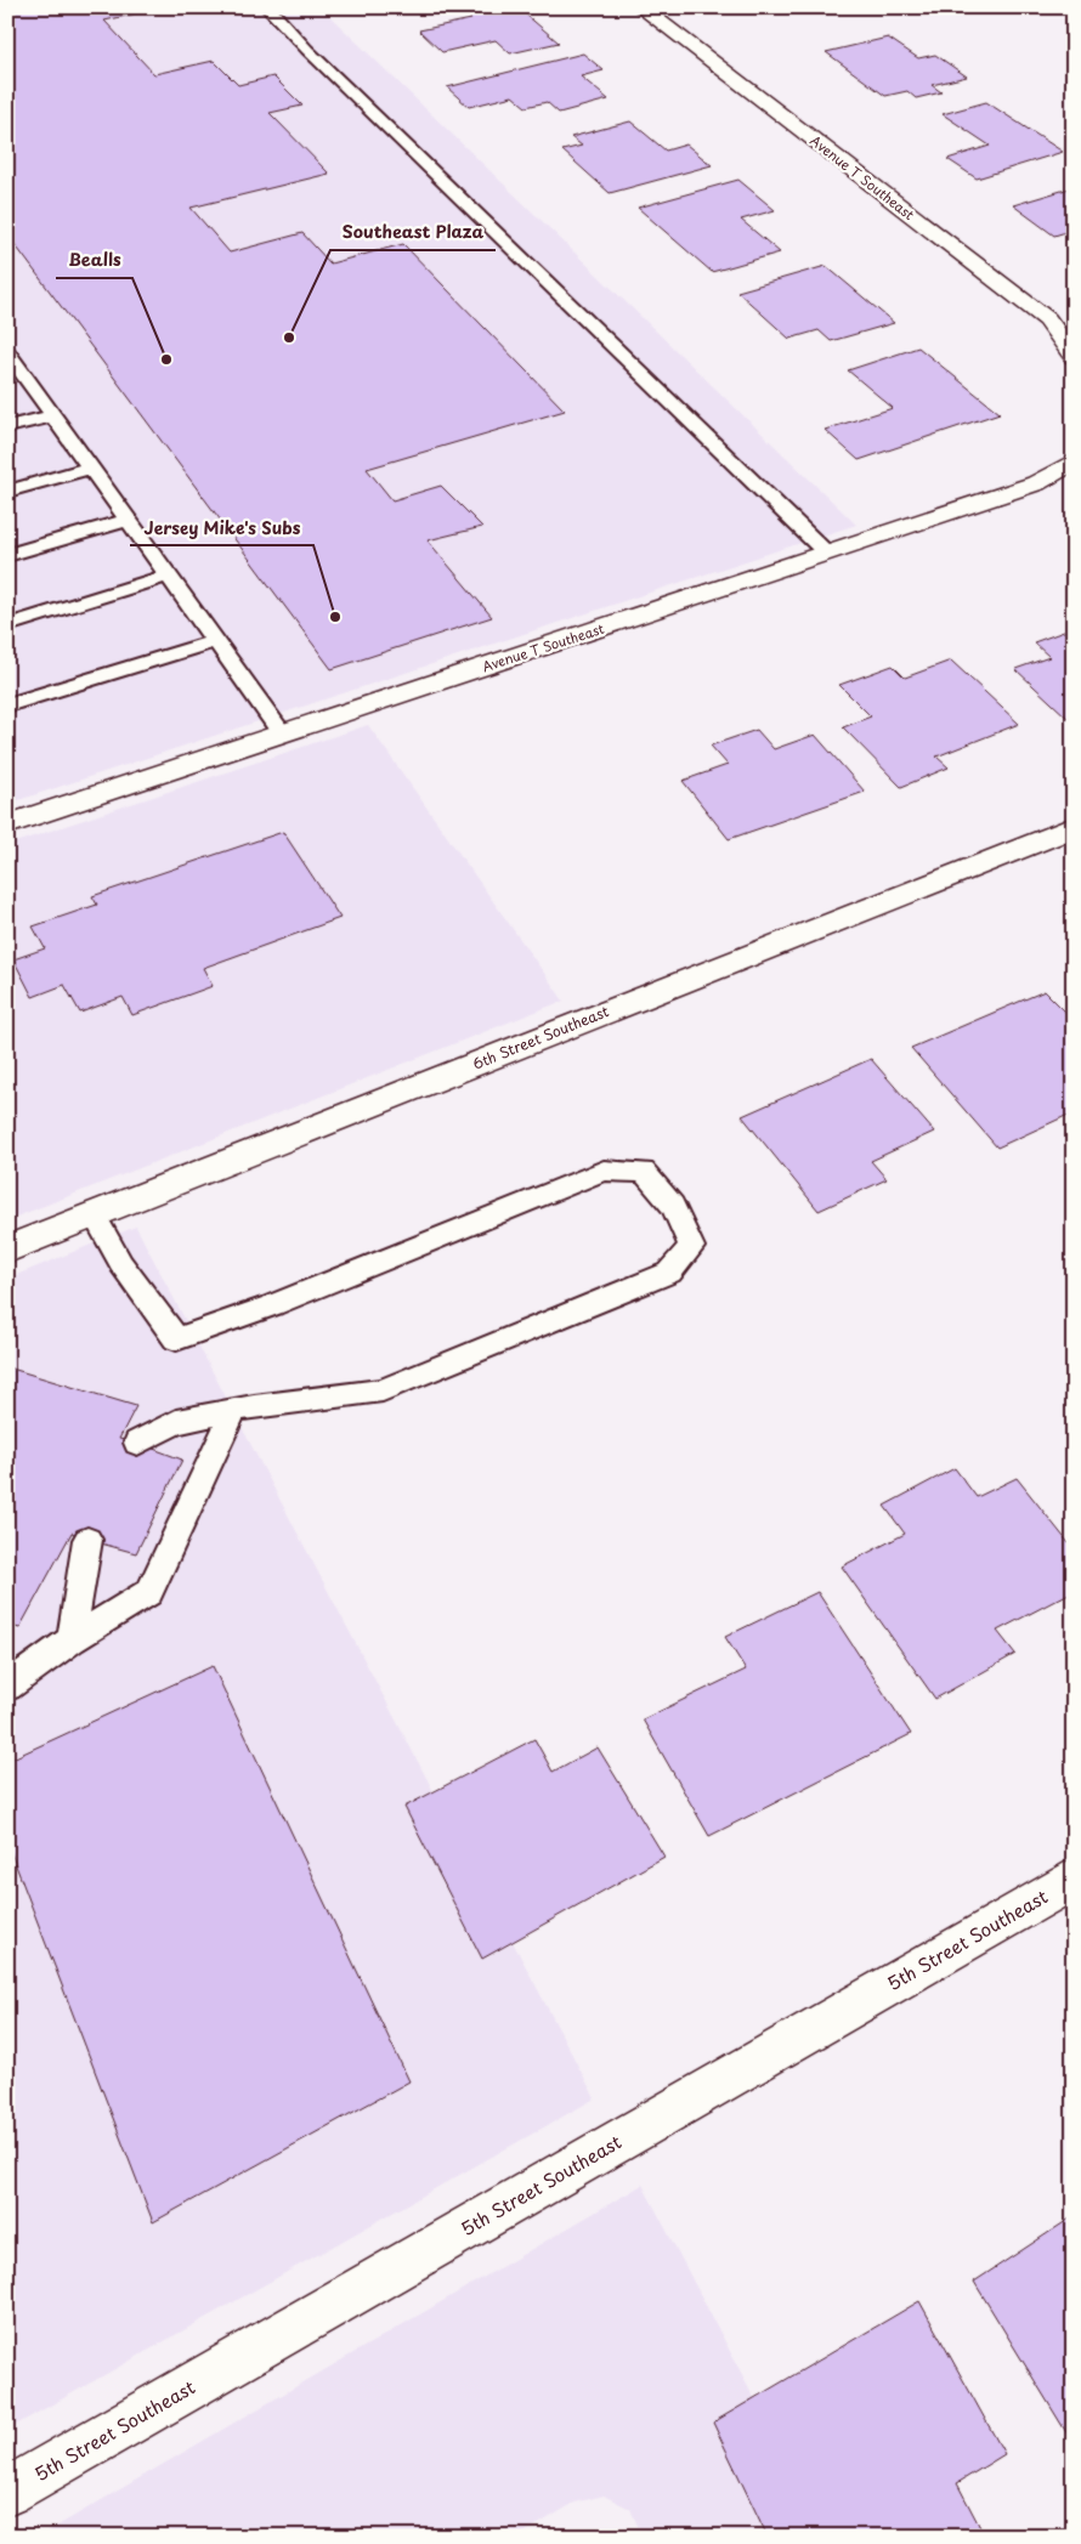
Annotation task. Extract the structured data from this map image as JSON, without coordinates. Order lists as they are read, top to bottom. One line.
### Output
{"streets":{"street":["Avenue T Southeast","6th Street Southeast","5th Street Southeast"]},"places":["Southeast Plaza","Bealls","Jersey Mike's Subs"]}
